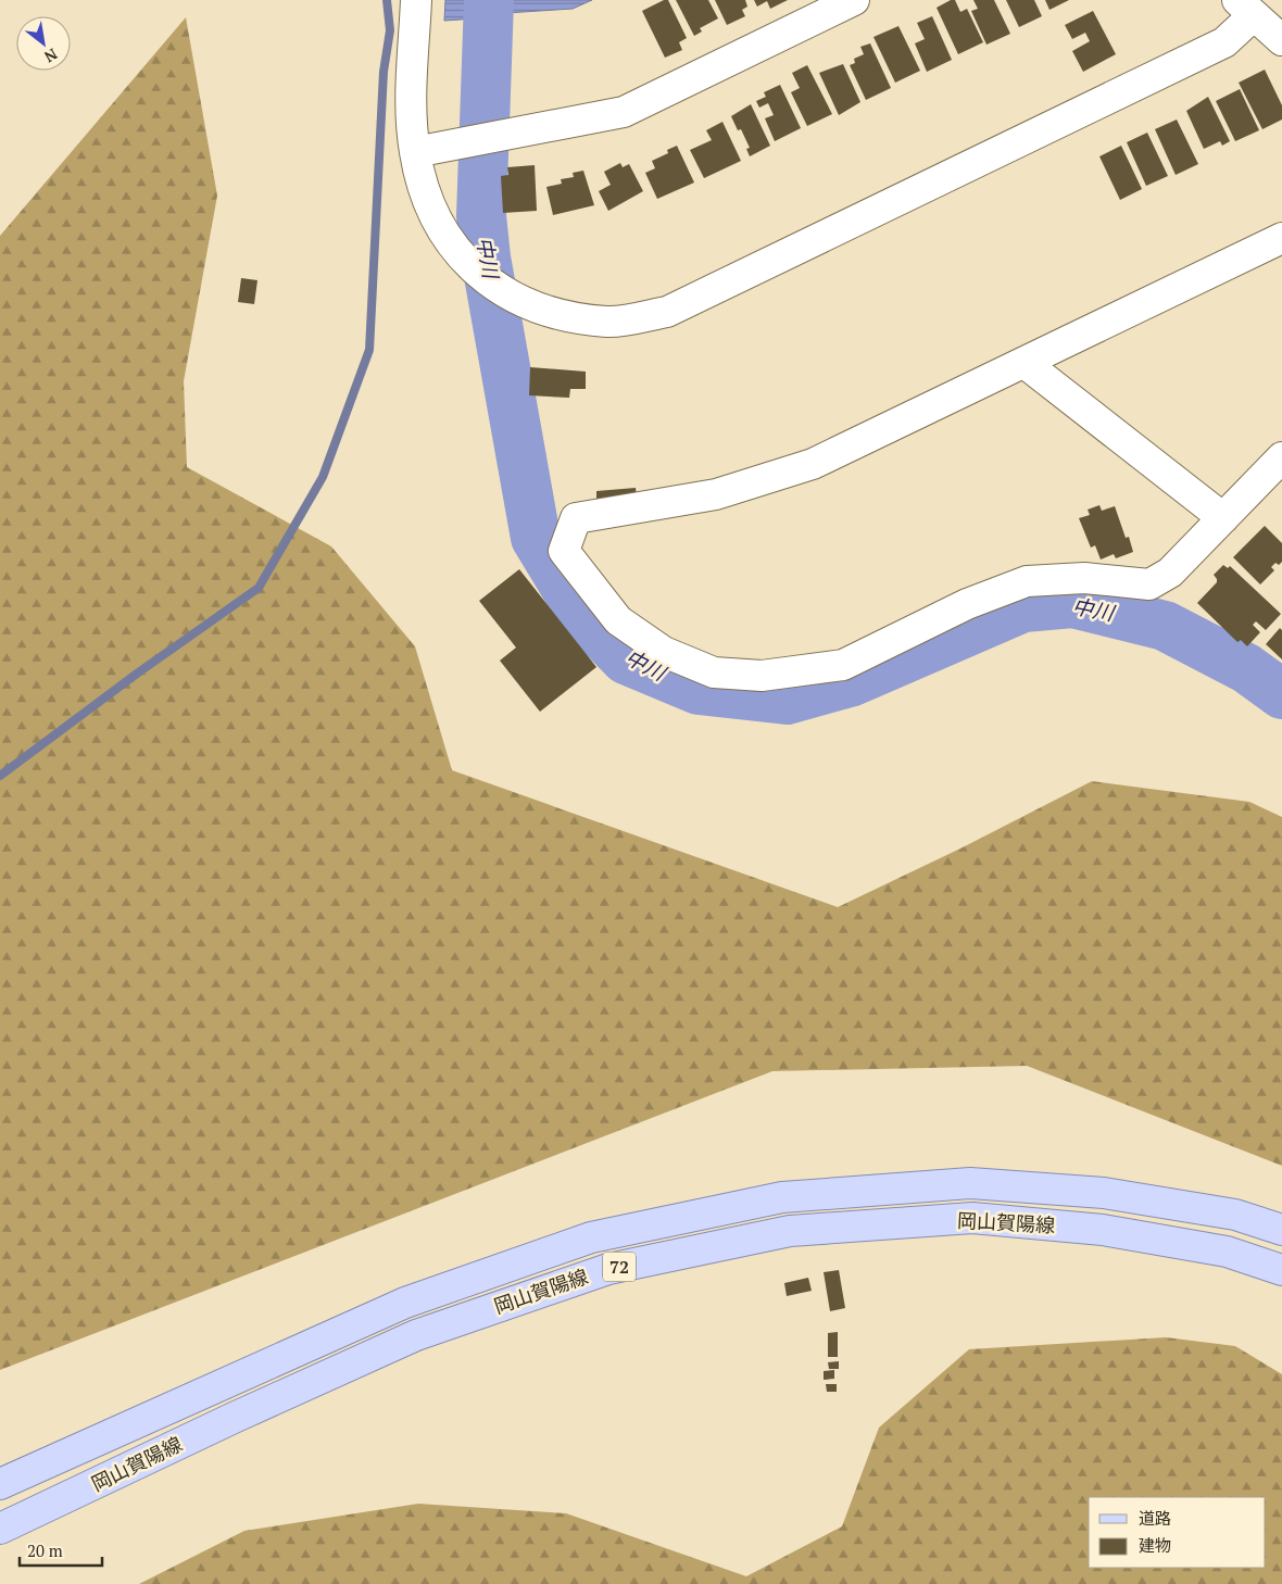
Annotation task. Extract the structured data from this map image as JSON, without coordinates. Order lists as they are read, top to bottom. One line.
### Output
{"streets":{"main road":["岡山賀陽線","72"]},"water":["中川"],"legend":["道路","建物"],"scale_bar":"20 m","north":"bottom right"}
